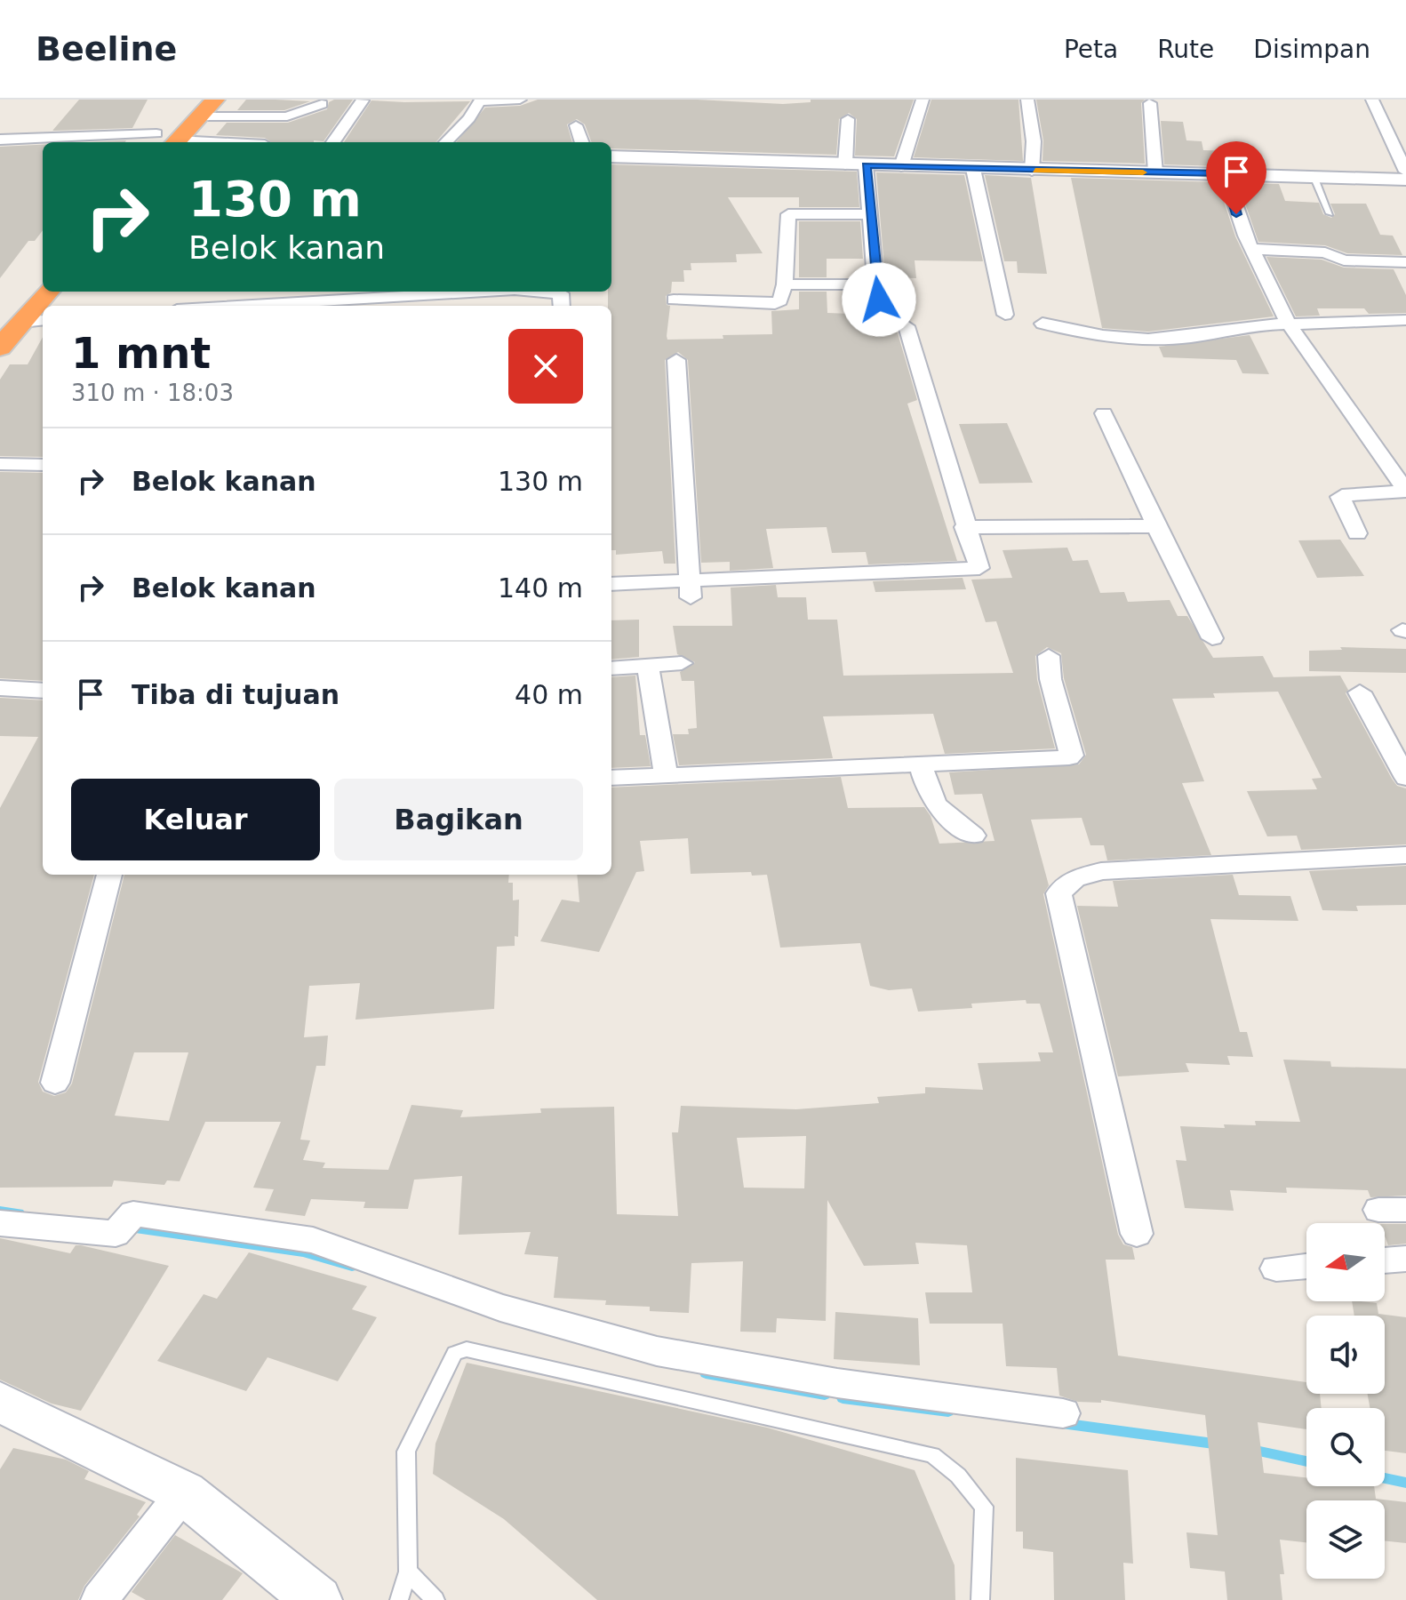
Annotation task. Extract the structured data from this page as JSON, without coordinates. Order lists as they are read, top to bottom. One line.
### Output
{"north":"left","page":{"header":"Beeline","nav":["Peta","Rute","Disimpan"],"turn":["130 m","Belok kanan"],"heading":["1 mnt","310 m · 18:03"],"list":[{"name":"Belok kanan","value":"130 m"},{"name":"Belok kanan","value":"140 m"},{"name":"Tiba di tujuan","value":"40 m"}],"buttons":["Keluar","Bagikan"]}}
